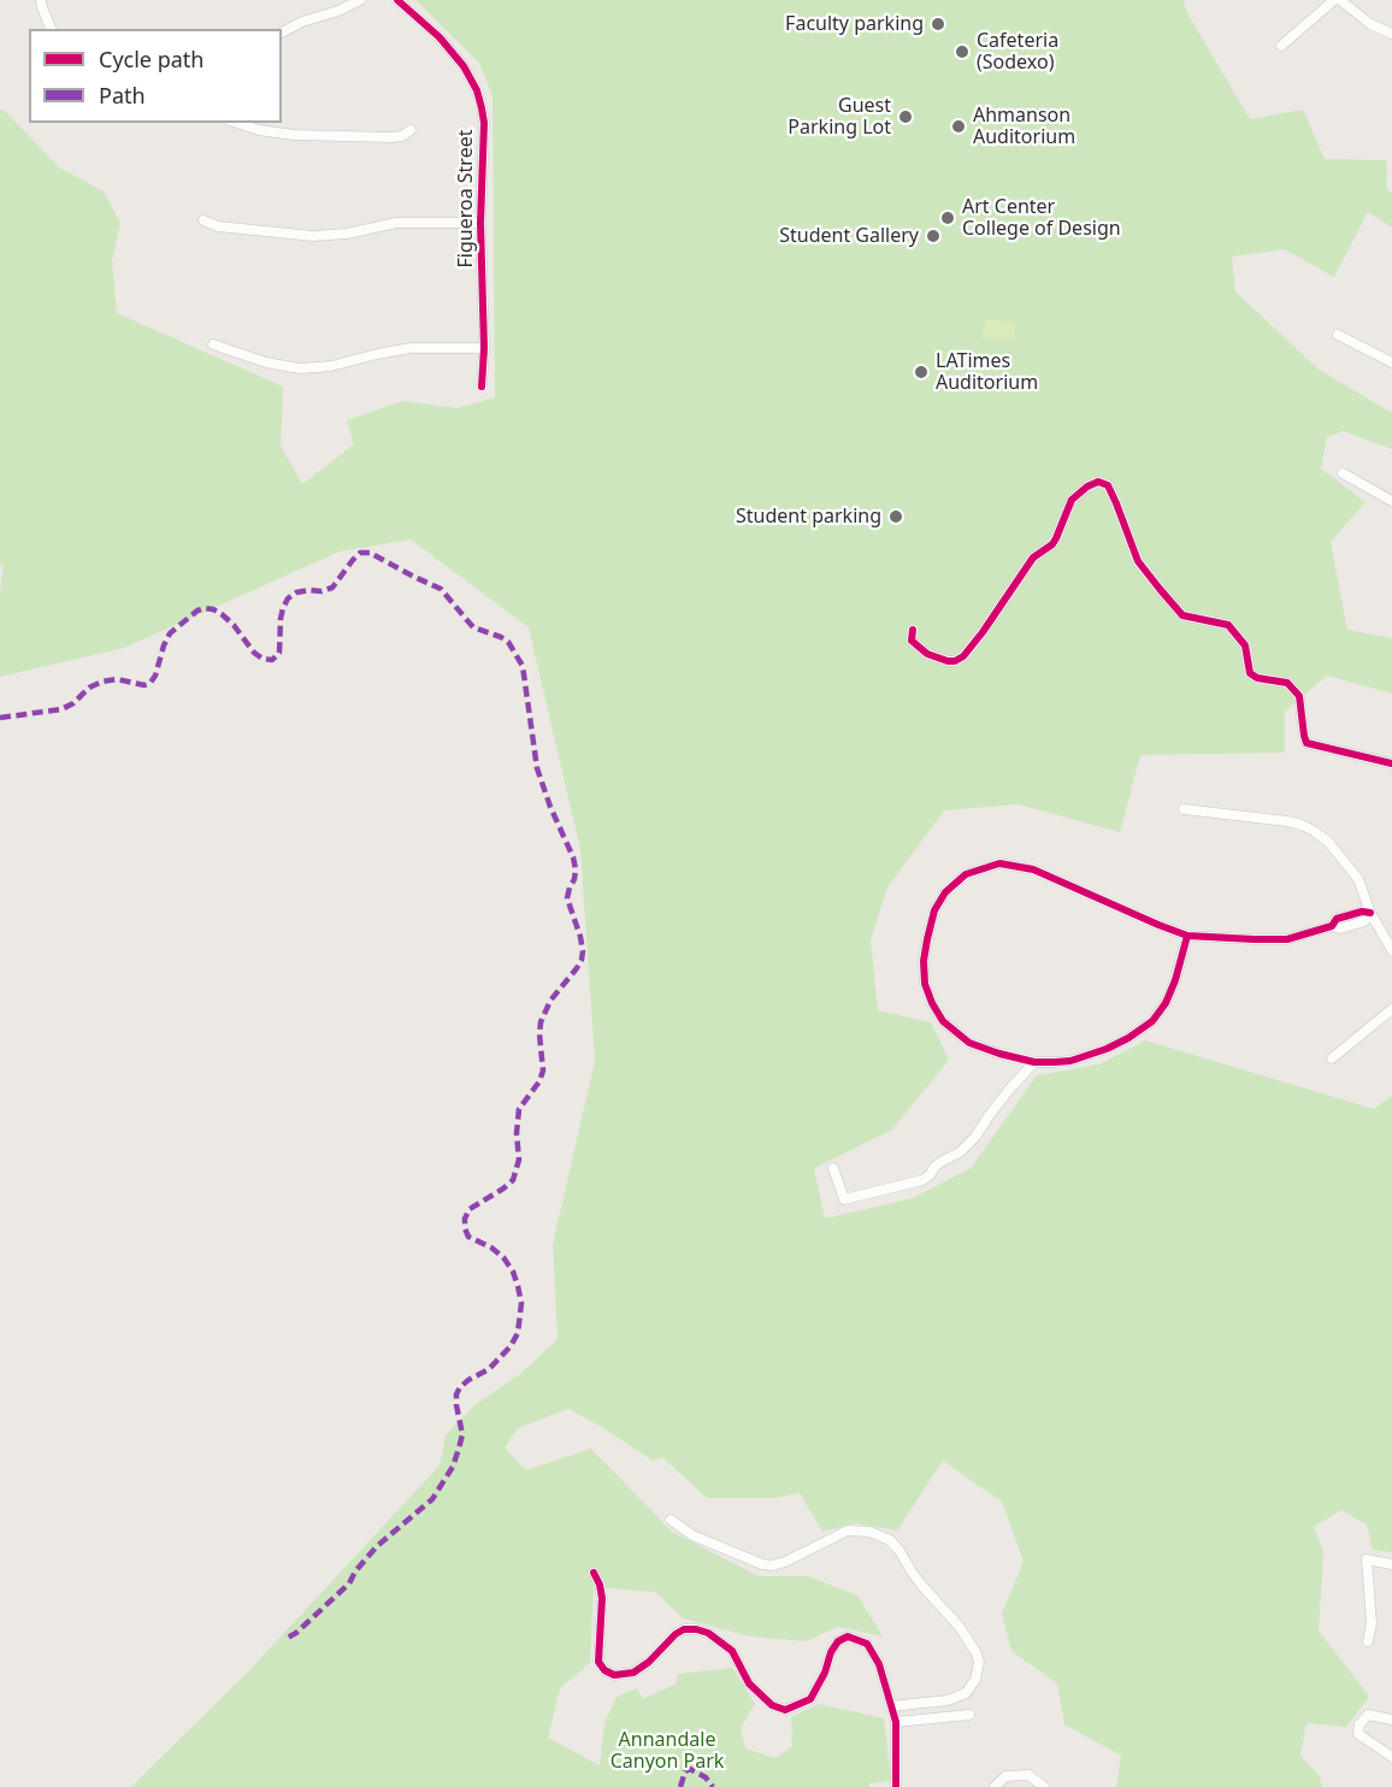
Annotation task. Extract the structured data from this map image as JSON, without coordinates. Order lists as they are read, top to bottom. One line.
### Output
{"streets":{"street":["Figueroa Street"]},"parks":["Annandale Canyon Park"],"places":["Faculty parking","Cafeteria (Sodexo)","Guest Parking Lot","Ahmanson Auditorium","Art Center College of Design","Student Gallery","LATimes Auditorium","Student parking"],"legend":["Cycle path","Path"]}
